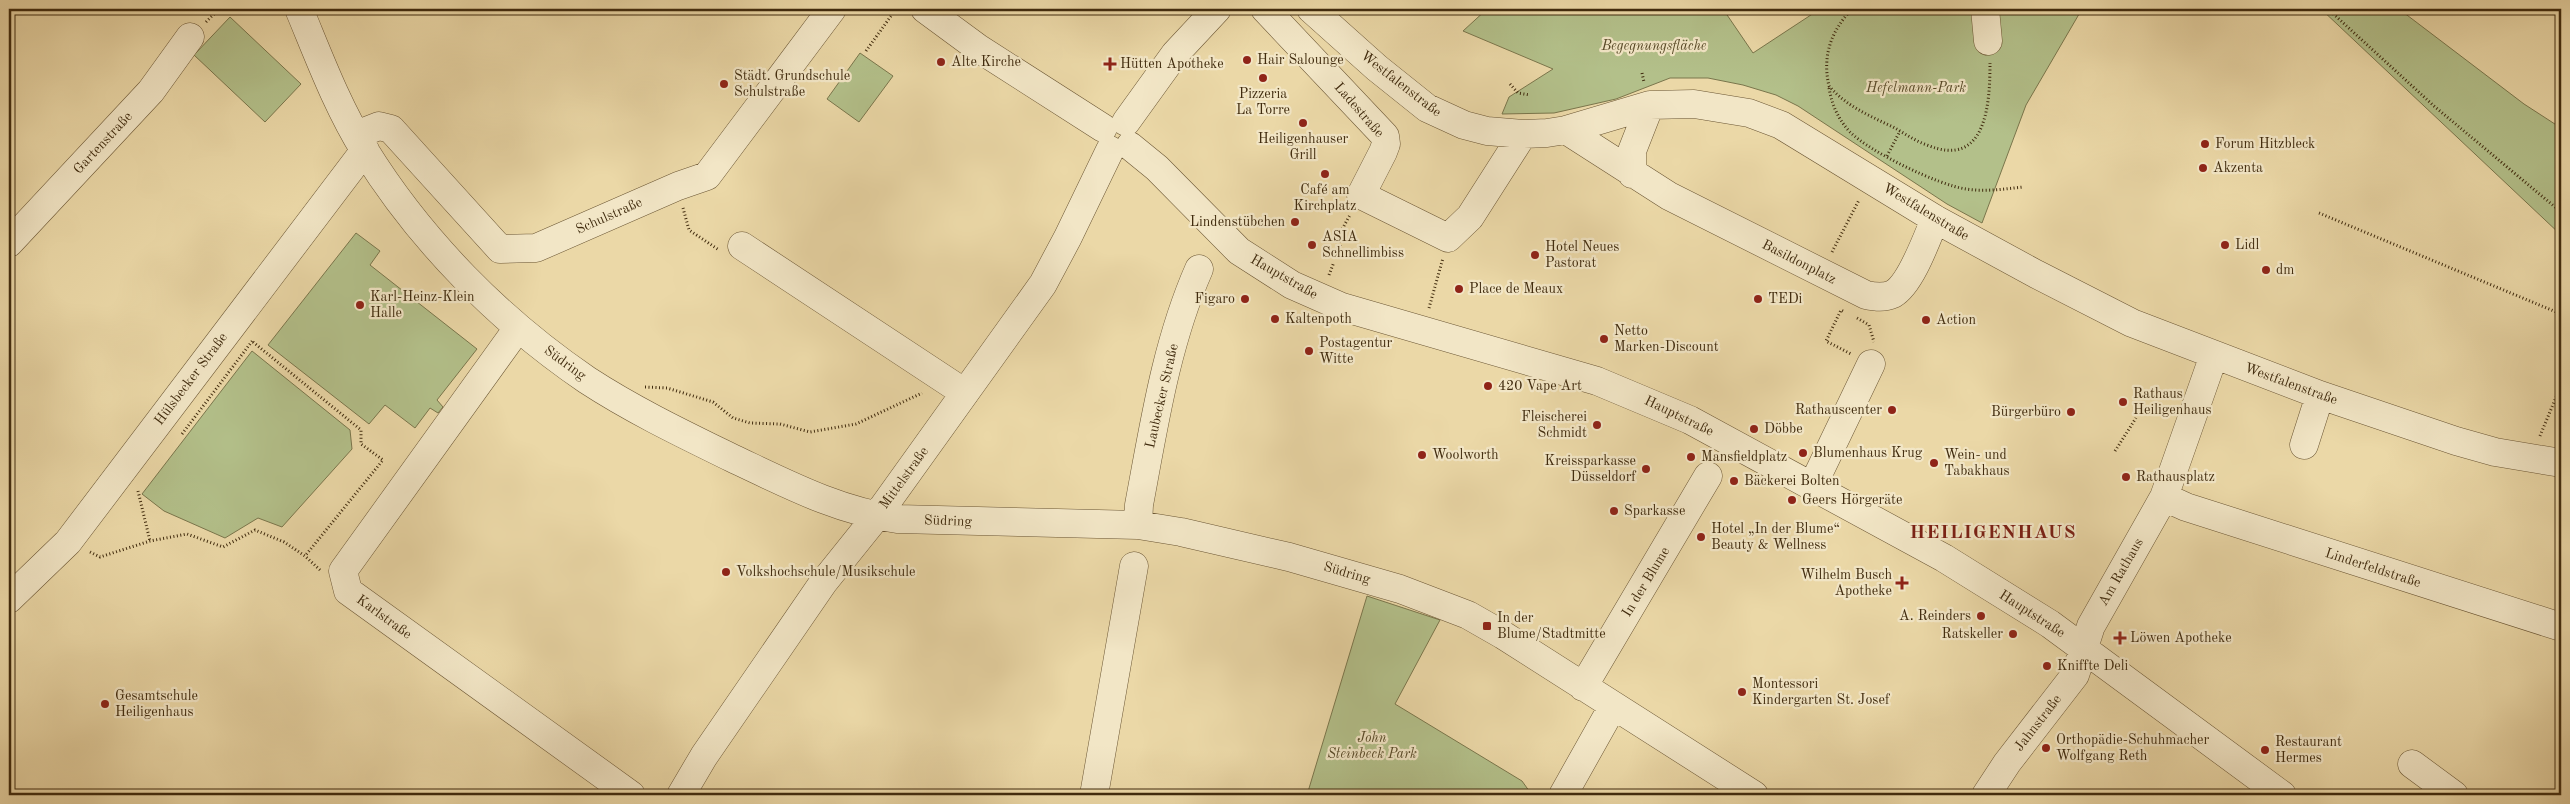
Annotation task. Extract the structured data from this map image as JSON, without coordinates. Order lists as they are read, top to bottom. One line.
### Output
{"streets":{"street":["Westfalenstraße","Ladestraße","Gartenstraße","Schulstraße","Basildonplatz","Hauptstraße","Südring","Hülsbecker Straße","Laubecker Straße","Mittelstraße","Linderfeldstraße","Am Rathaus","In der Blume","Karlstraße","Jahnstraße"]},"crossings":[["Westfalenstraße","Basildonplatz"],["Westfalenstraße","Am Rathaus"],["Schulstraße","Südring"],["Schulstraße","Hülsbecker Straße"],["Hauptstraße","Mittelstraße"],["Hauptstraße","Am Rathaus"],["Hauptstraße","Jahnstraße"],["Südring","Hülsbecker Straße"],["Südring","Laubecker Straße"],["Südring","Mittelstraße"],["Südring","In der Blume"],["Südring","Karlstraße"],["Linderfeldstraße","Am Rathaus"],["Am Rathaus","Jahnstraße"]],"districts":["HEILIGENHAUS"],"parks":["Begegnungsfläche","Hefelmann-Park","John Steinbeck Park"],"places":{"other":["Hair Salounge","Alte Kirche","Pizzeria La Torre","Städt. Grundschule Schulstraße","Heiligenhauser Grill","Forum Hitzbleck","Akzenta","Café am Kirchplatz","Lindenstübchen","ASIA Schnellimbiss","Lidl","Hotel Neues Pastorat","dm","Place de Meaux","Figaro","TEDi","Karl-Heinz-Klein Halle","Kaltenpoth","Action","Netto Marken-Discount","Postagentur Witte","420 Vape Art","Rathaus Heiligenhaus","Rathauscenter","Bürgerbüro","Fleischerei Schmidt","Döbbe","Blumenhaus Krug","Woolworth","Mansfieldplatz","Wein- und Tabakhaus","Kreissparkasse Düsseldorf","Rathausplatz","Bäckerei Bolten","Geers Hörgeräte","Sparkasse","Hotel „In der Blume“ Beauty & Wellness","Volkshochschule/Musikschule","A. Reinders","Ratskeller","Kniffte Deli","Montessori Kindergarten St. Josef","Gesamtschule Heiligenhaus","Orthopädie-Schuhmacher Wolfgang Reth","Restaurant Hermes"],"health":["Hütten Apotheke","Wilhelm Busch Apotheke","Löwen Apotheke"],"transit":["In der Blume/Stadtmitte"]}}
